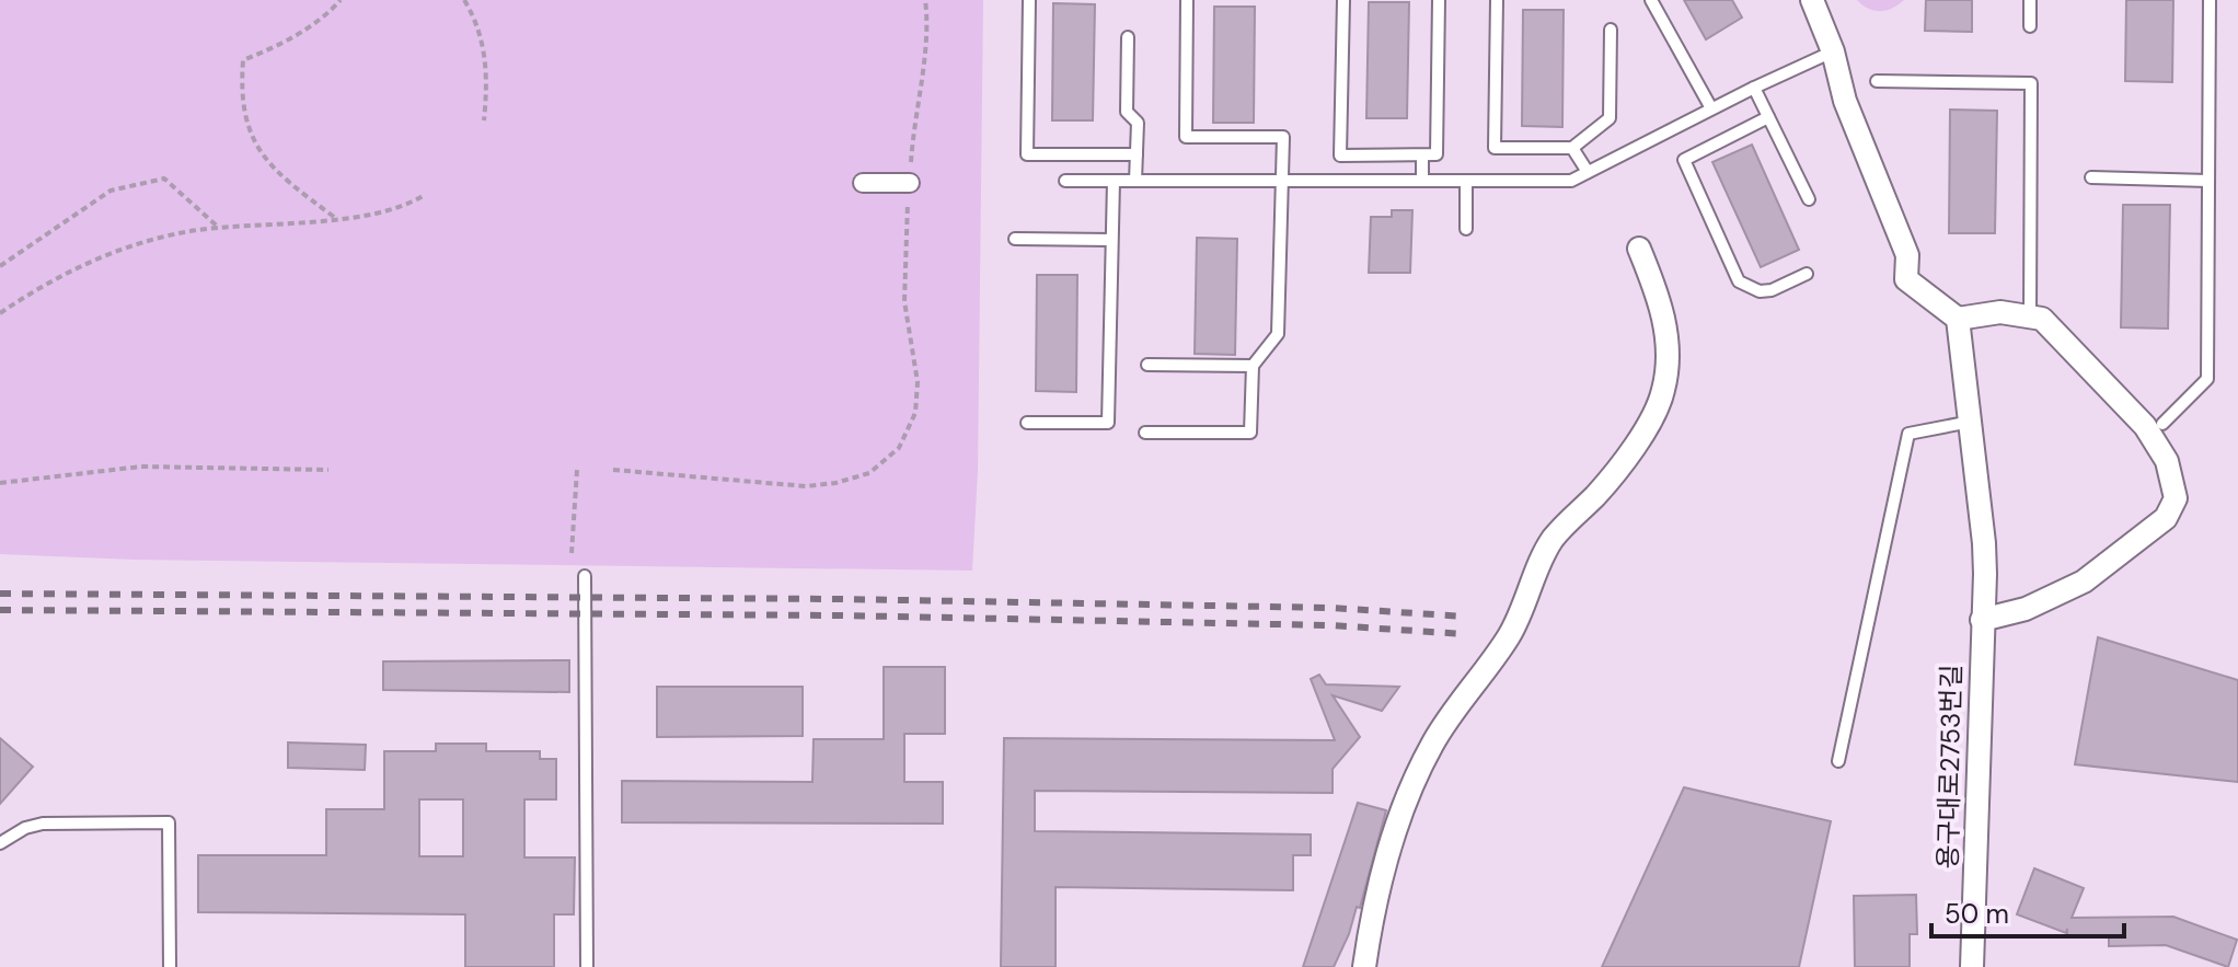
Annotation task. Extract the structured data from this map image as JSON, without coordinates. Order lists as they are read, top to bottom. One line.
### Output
{"streets":{"street":["용구대로2753번길"]},"scale_bar":"50 m"}
